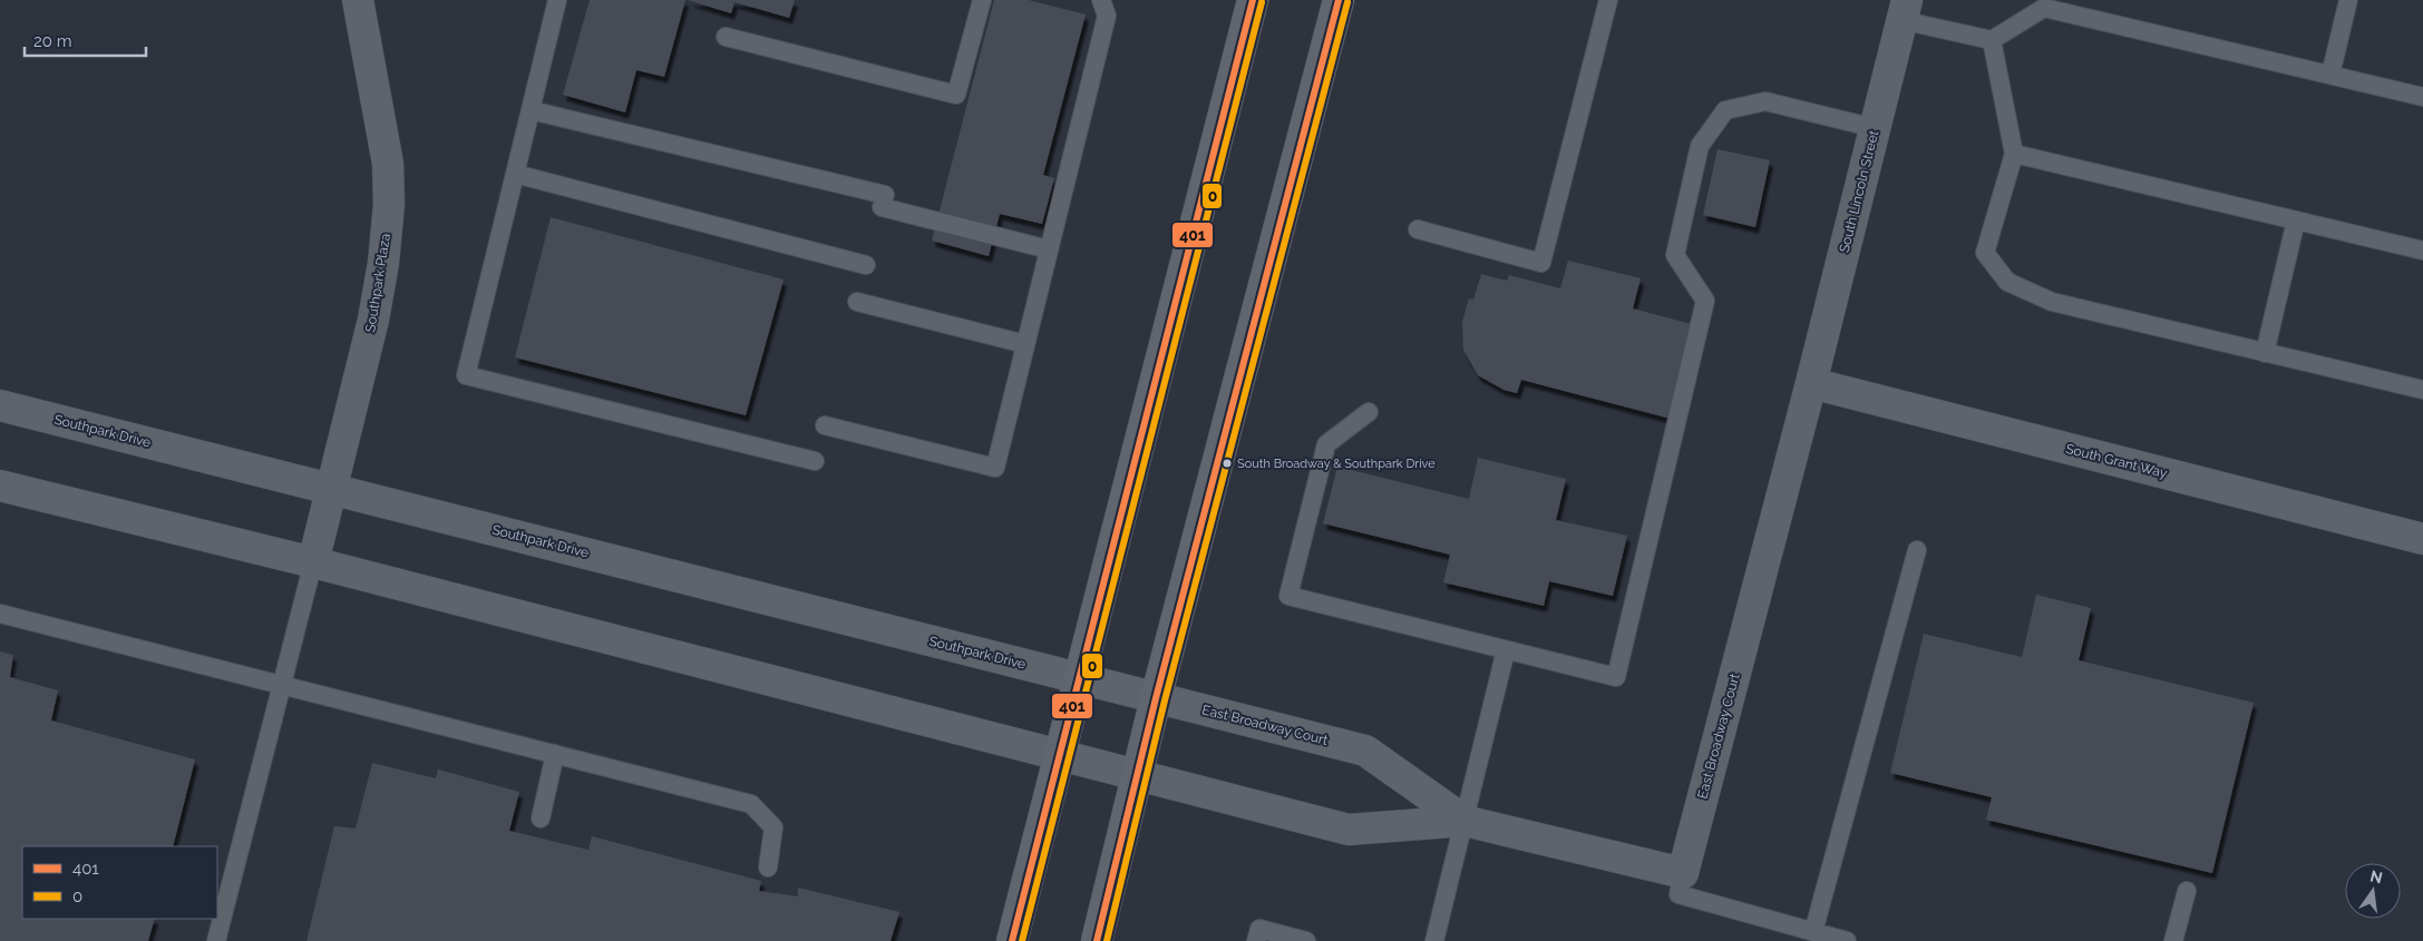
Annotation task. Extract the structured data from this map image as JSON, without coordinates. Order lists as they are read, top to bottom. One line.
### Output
{"streets":{"street":["South Lincoln Street","Southpark Plaza","Southpark Drive","South Grant Way","East Broadway Court"]},"crossings":[["South Lincoln Street","South Grant Way"],["South Lincoln Street","East Broadway Court"],["Southpark Plaza","Southpark Drive"],["Southpark Drive","East Broadway Court"],["South Grant Way","East Broadway Court"]],"places":["South Broadway & Southpark Drive"],"lines":["transit line 401","transit line 0"],"legend":["401","0"],"scale_bar":"20 m","north":"top"}
